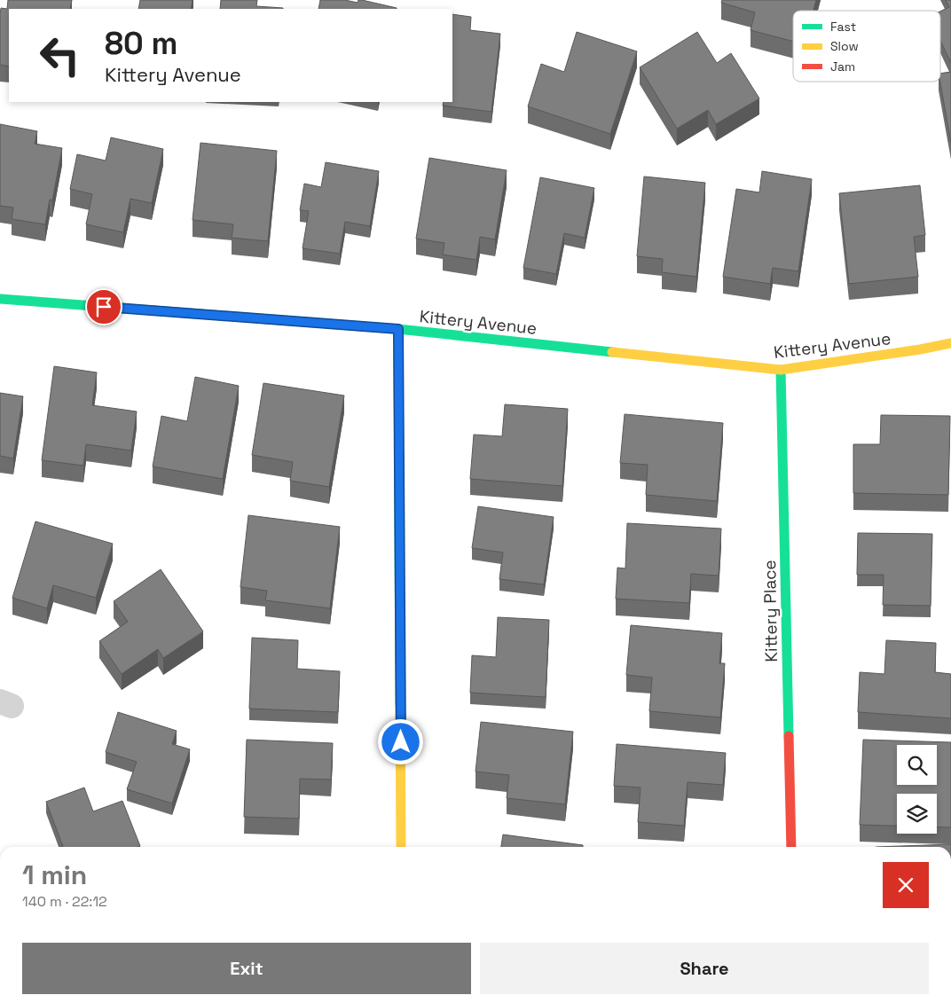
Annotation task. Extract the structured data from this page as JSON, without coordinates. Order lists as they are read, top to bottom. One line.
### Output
{"streets":{"street":["Kittery Avenue","Kittery Place"]},"crossings":[["Kittery Avenue","Kittery Place"]],"legend":["Fast","Slow","Jam"],"page":{"turn":["80 m","Kittery Avenue"],"heading":["1 min","140 m · 22:12"],"buttons":["Exit","Share"]}}
